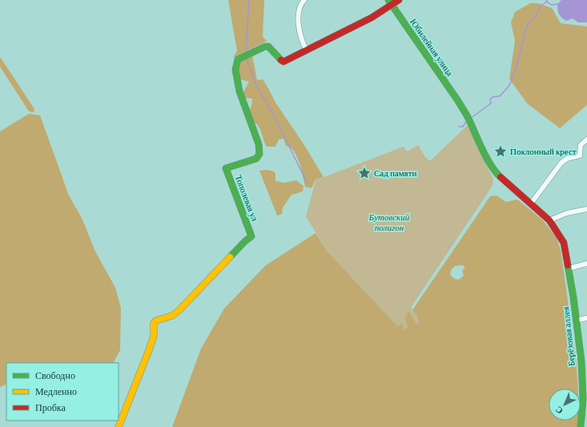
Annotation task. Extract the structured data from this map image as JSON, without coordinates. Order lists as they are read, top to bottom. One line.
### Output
{"streets":{"street":["Юбилейная улица","Тополевая ул","Берёзовая аллея"]},"crossings":[["Юбилейная улица","Тополевая ул"],["Юбилейная улица","Берёзовая аллея"]],"parks":["Бутовский полигон"],"places":{"place":["Поклонный крест","Сад памяти"]},"legend":["Свободно","Медленно","Пробка"],"north":"bottom left"}
